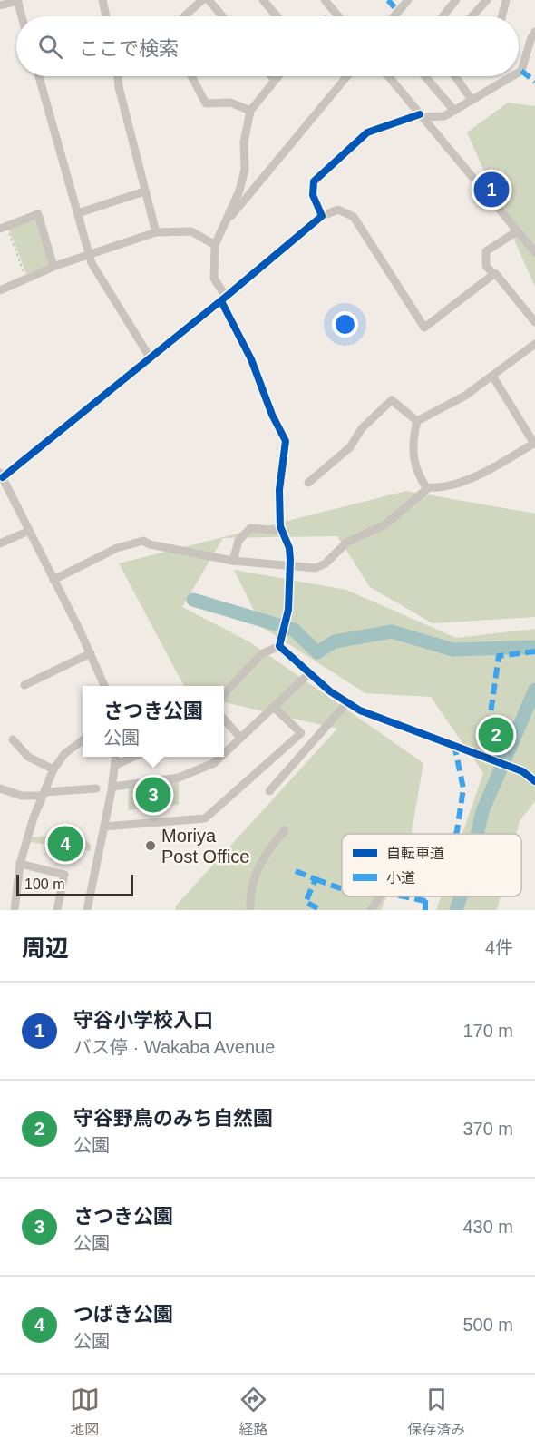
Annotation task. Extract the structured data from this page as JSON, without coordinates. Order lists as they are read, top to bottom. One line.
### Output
{"places":["Moriya Post Office"],"legend":["自転車道","小道"],"scale_bar":"100 m","page":{"search":"ここで検索","pins":["1","2","3","4"],"popup":["さつき公園","公園"],"scale":"100 m","heading":["周辺","4件"],"list":[{"mark":"1","name":"守谷小学校入口","note":"バス停 · Wakaba Avenue","value":"170 m"},{"mark":"2","name":"守谷野鳥のみち自然園","note":"公園","value":"370 m"},{"mark":"3","name":"さつき公園","note":"公園","value":"430 m"},{"mark":"4","name":"つばき公園","note":"公園","value":"500 m"}],"nav":["地図","経路","保存済み"]}}
